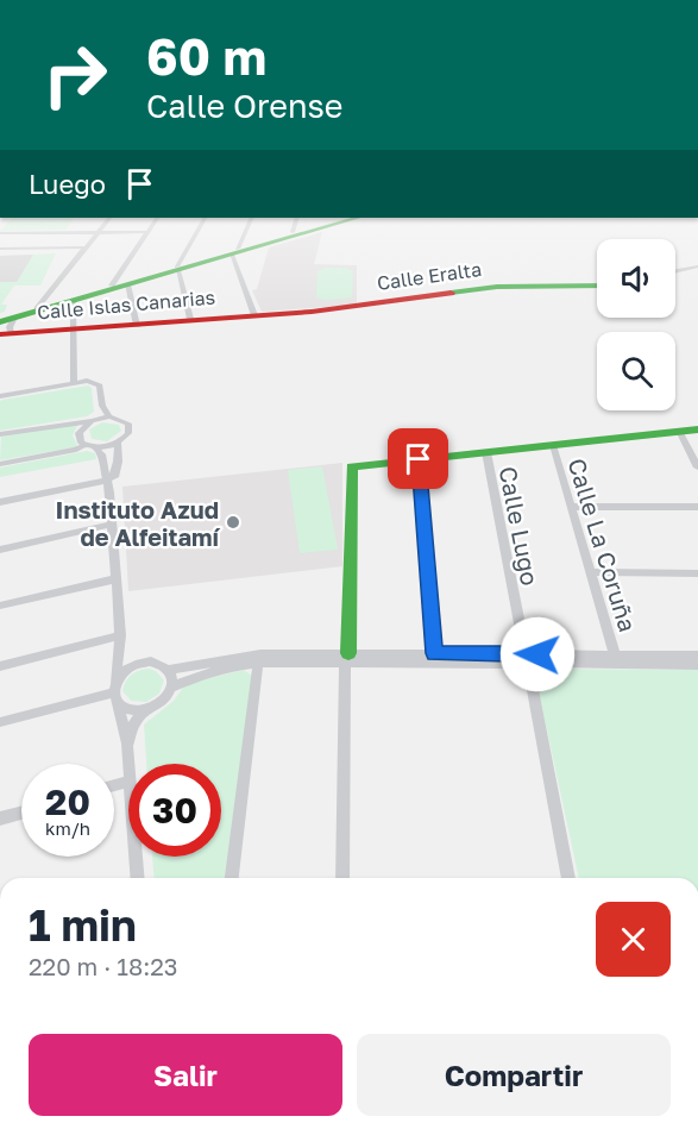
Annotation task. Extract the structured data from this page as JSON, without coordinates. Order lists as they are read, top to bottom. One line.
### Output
{"streets":{"street":["Calle Eralta","Calle Islas Canarias","Calle Lugo","Calle La Coruña"]},"crossings":[["Calle Eralta","Calle Islas Canarias"]],"places":["Instituto Azud de Alfeitamí"],"page":{"turn":["60 m","Calle Orense"],"then":"Luego","speed":"20 km/h","limit":"30","heading":["1 min","220 m · 18:23"],"buttons":["Salir","Compartir"]}}
